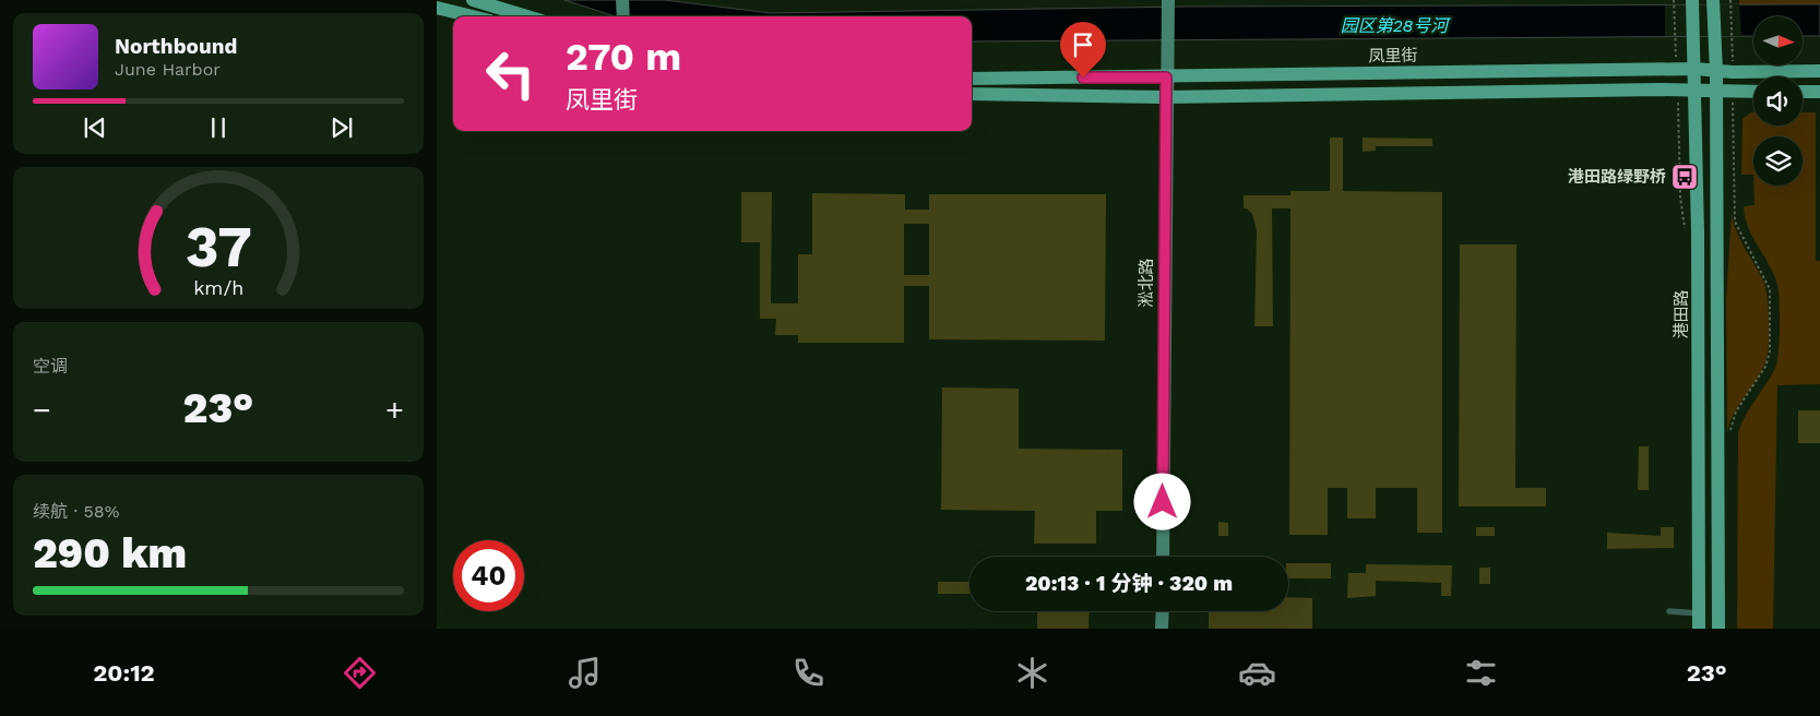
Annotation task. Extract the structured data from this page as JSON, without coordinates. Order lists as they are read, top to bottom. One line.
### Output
{"streets":{"main road":["凤里街","港田路"],"street":["淞北路"]},"crossings":[["凤里街","淞北路"],["凤里街","港田路"]],"water":["园区第28号河"],"places":{"bus stop":["港田路绿野桥"]},"north":"right","page":{"turn":["270 m","凤里街"],"song":["Northbound","June Harbor"],"tile":["空调",["续航 · 58%","290 km"]],"heat":["−","23°","+"],"limit":"40","trip":"20:13 · 1 分钟 · 320 m","tabs":["20:12","23°"],"gauge":["37","km/h"]}}
